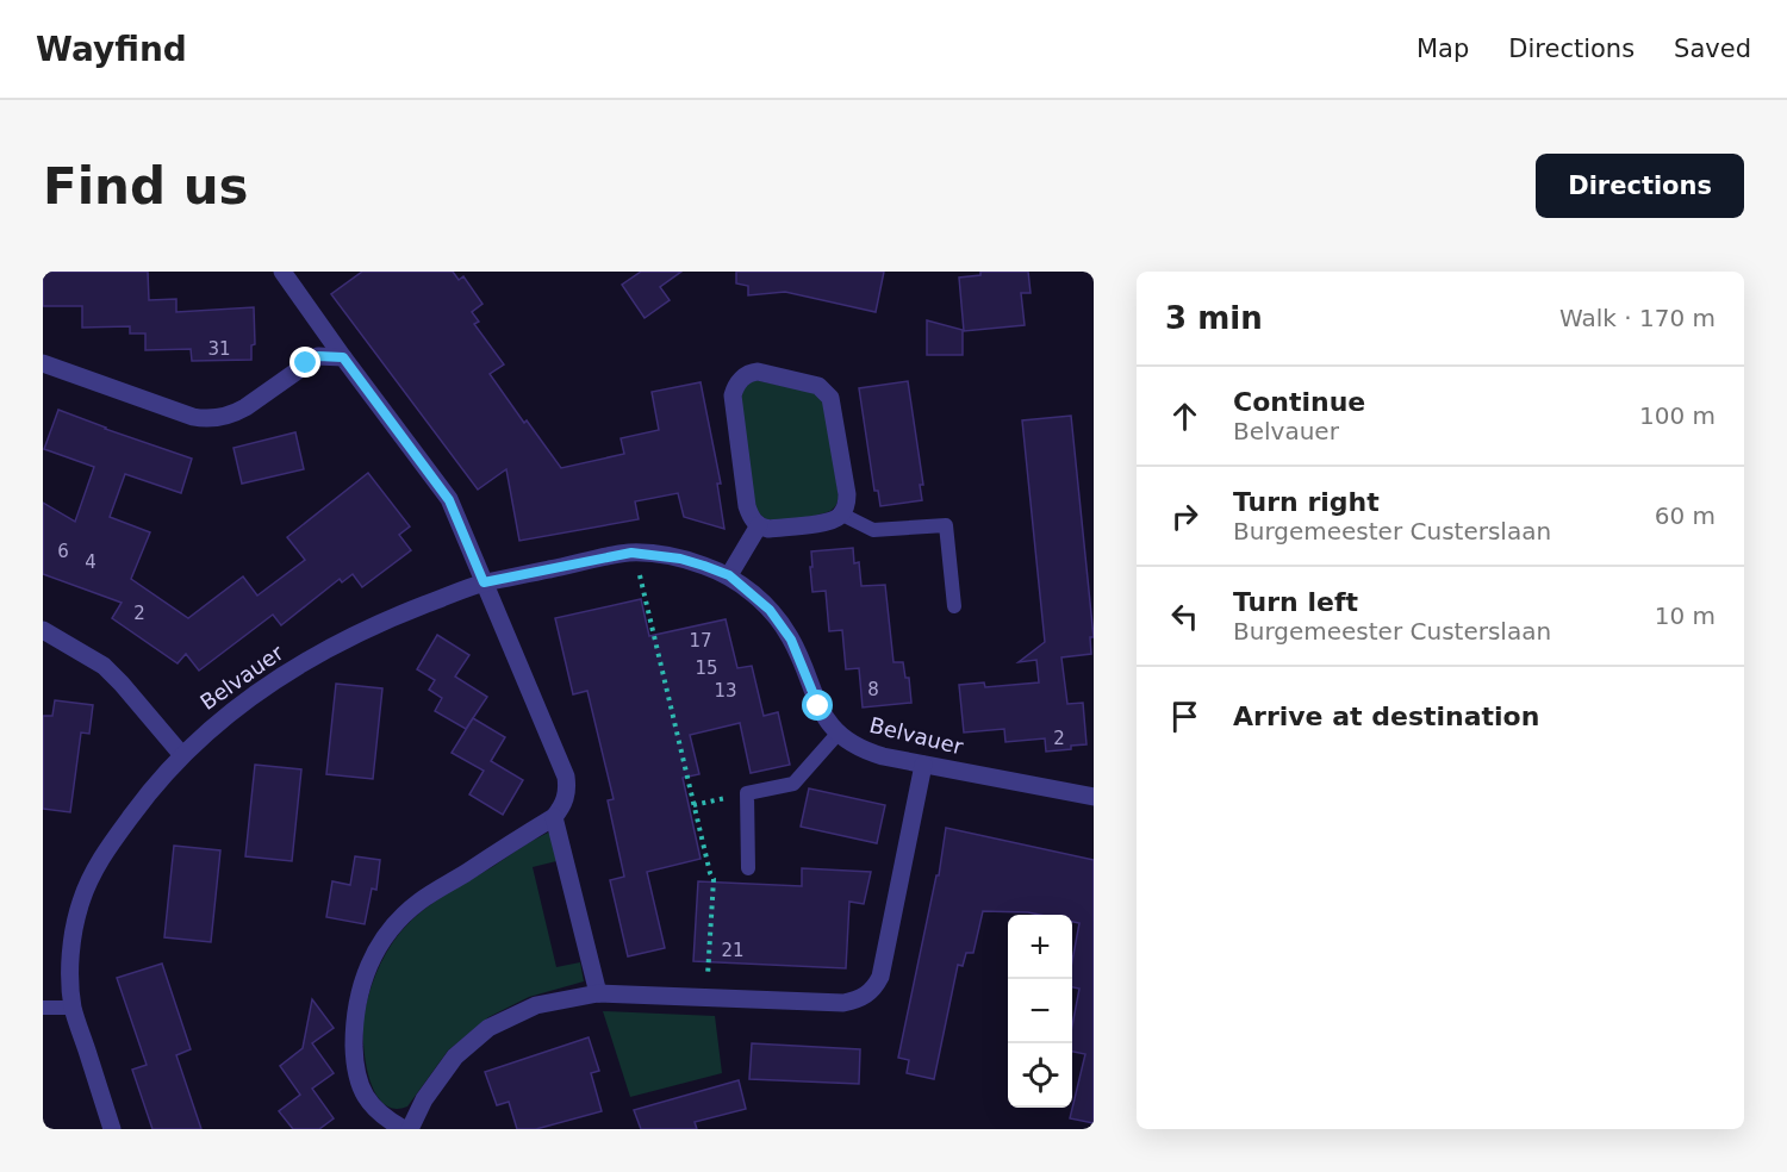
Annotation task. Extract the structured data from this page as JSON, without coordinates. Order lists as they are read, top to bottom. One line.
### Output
{"streets":{"street":["Belvauer"]},"house_numbers":["31","6","4","2","17","15","8","13","2","21"],"page":{"header":"Wayfind","nav":["Map","Directions","Saved"],"buttons":"Directions","title":"Find us","heading":["3 min","Walk · 170 m"],"list":[["Continue","Belvauer","100 m"],["Turn right","Burgemeester Custerslaan","60 m"],["Turn left","Burgemeester Custerslaan","10 m"],"Arrive at destination"],"map_buttons":["+","−"]}}
